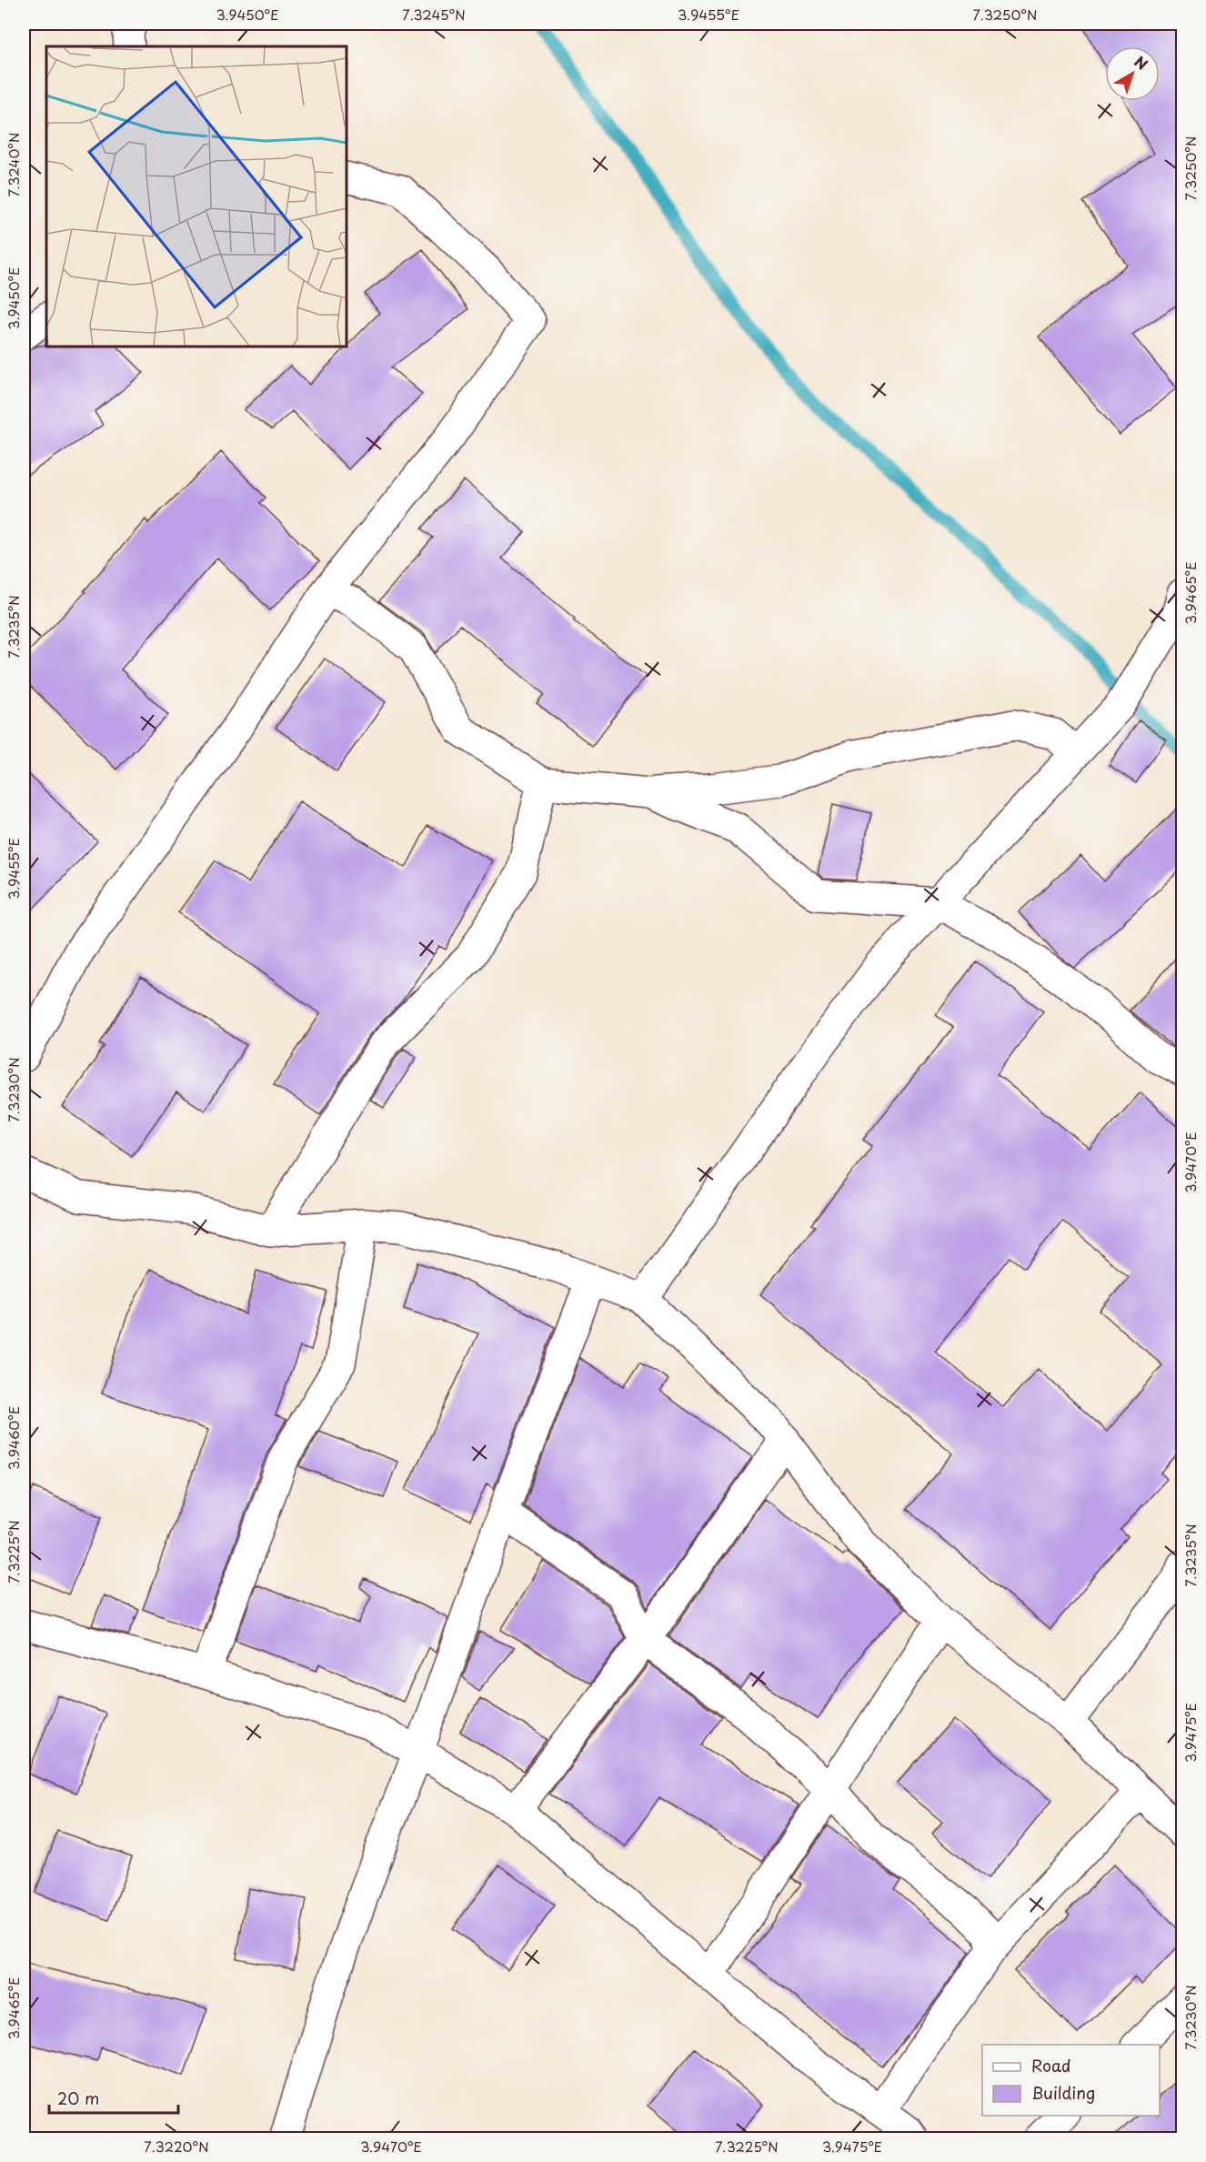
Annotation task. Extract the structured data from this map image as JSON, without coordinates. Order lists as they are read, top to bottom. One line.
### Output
{"legend":["Road","Building"],"scale_bar":"20 m","north":"top right","coordinates":["3.9450°E","7.3245°N","3.9455°E","7.3250°N","7.3240°N","3.9465°E","7.3235°N","7.3230°N","3.9470°E","3.9460°E","7.3225°N","3.9475°E","7.3220°N"]}
